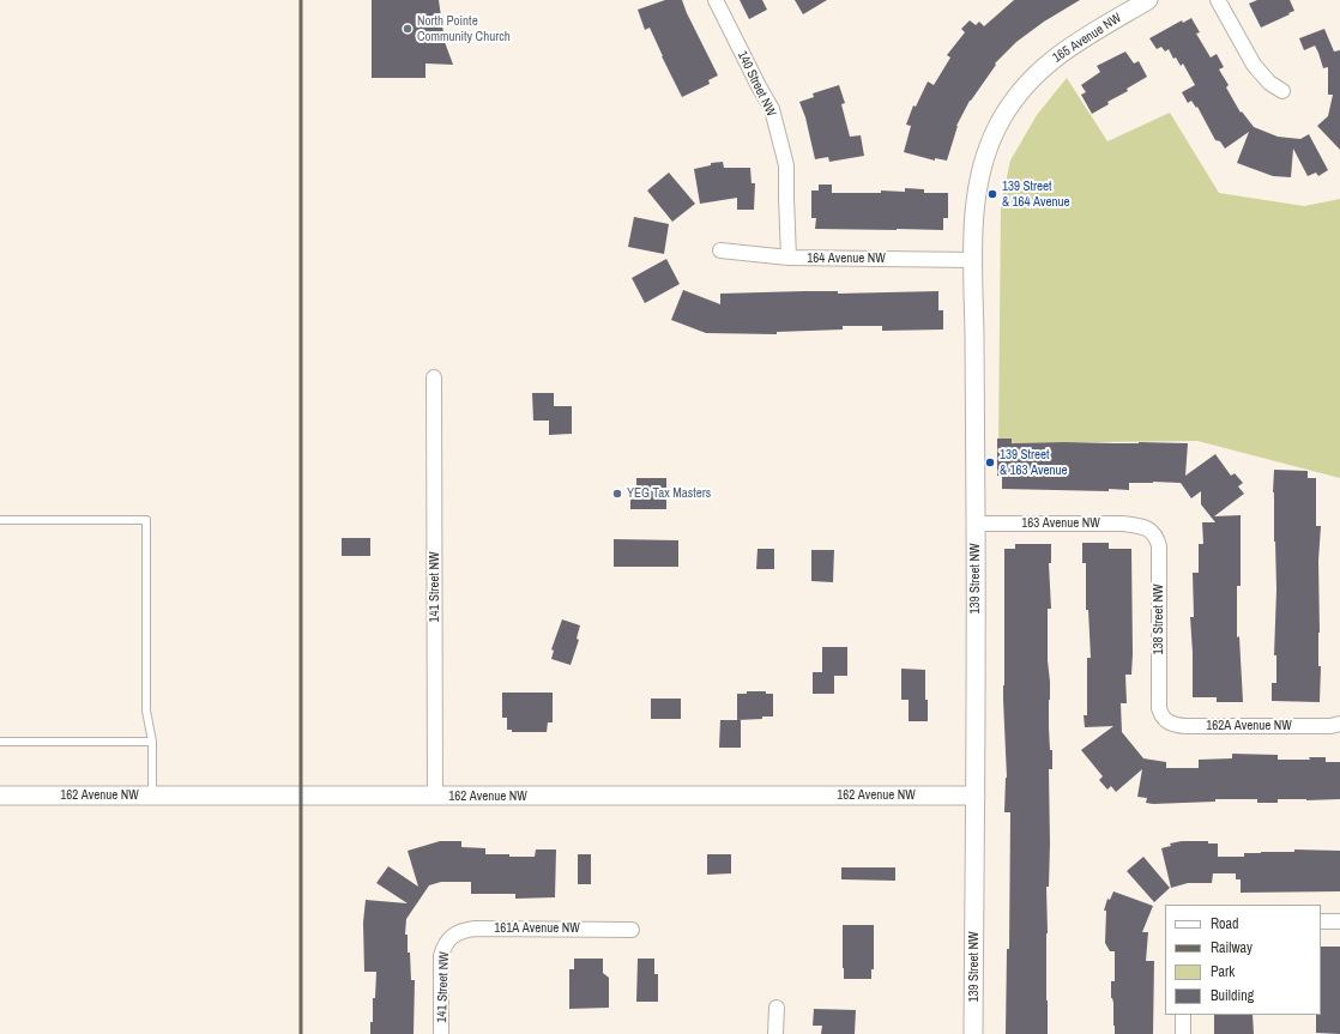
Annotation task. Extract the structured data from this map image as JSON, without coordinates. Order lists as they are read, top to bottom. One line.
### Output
{"streets":{"street":["165 Avenue NW","140 Street NW","164 Avenue NW","163 Avenue NW","139 Street NW","141 Street NW","138 Street NW","162A Avenue NW","162 Avenue NW","161A Avenue NW"]},"crossings":[["165 Avenue NW","139 Street NW"],["140 Street NW","164 Avenue NW"],["164 Avenue NW","139 Street NW"],["163 Avenue NW","139 Street NW"],["163 Avenue NW","138 Street NW"],["139 Street NW","162 Avenue NW"],["141 Street NW","162 Avenue NW"],["141 Street NW","161A Avenue NW"],["138 Street NW","162A Avenue NW"]],"places":["North Pointe Community Church","139 Street & 164 Avenue","139 Street & 163 Avenue","YEG Tax Masters"],"legend":["Road","Railway","Park","Building"]}
